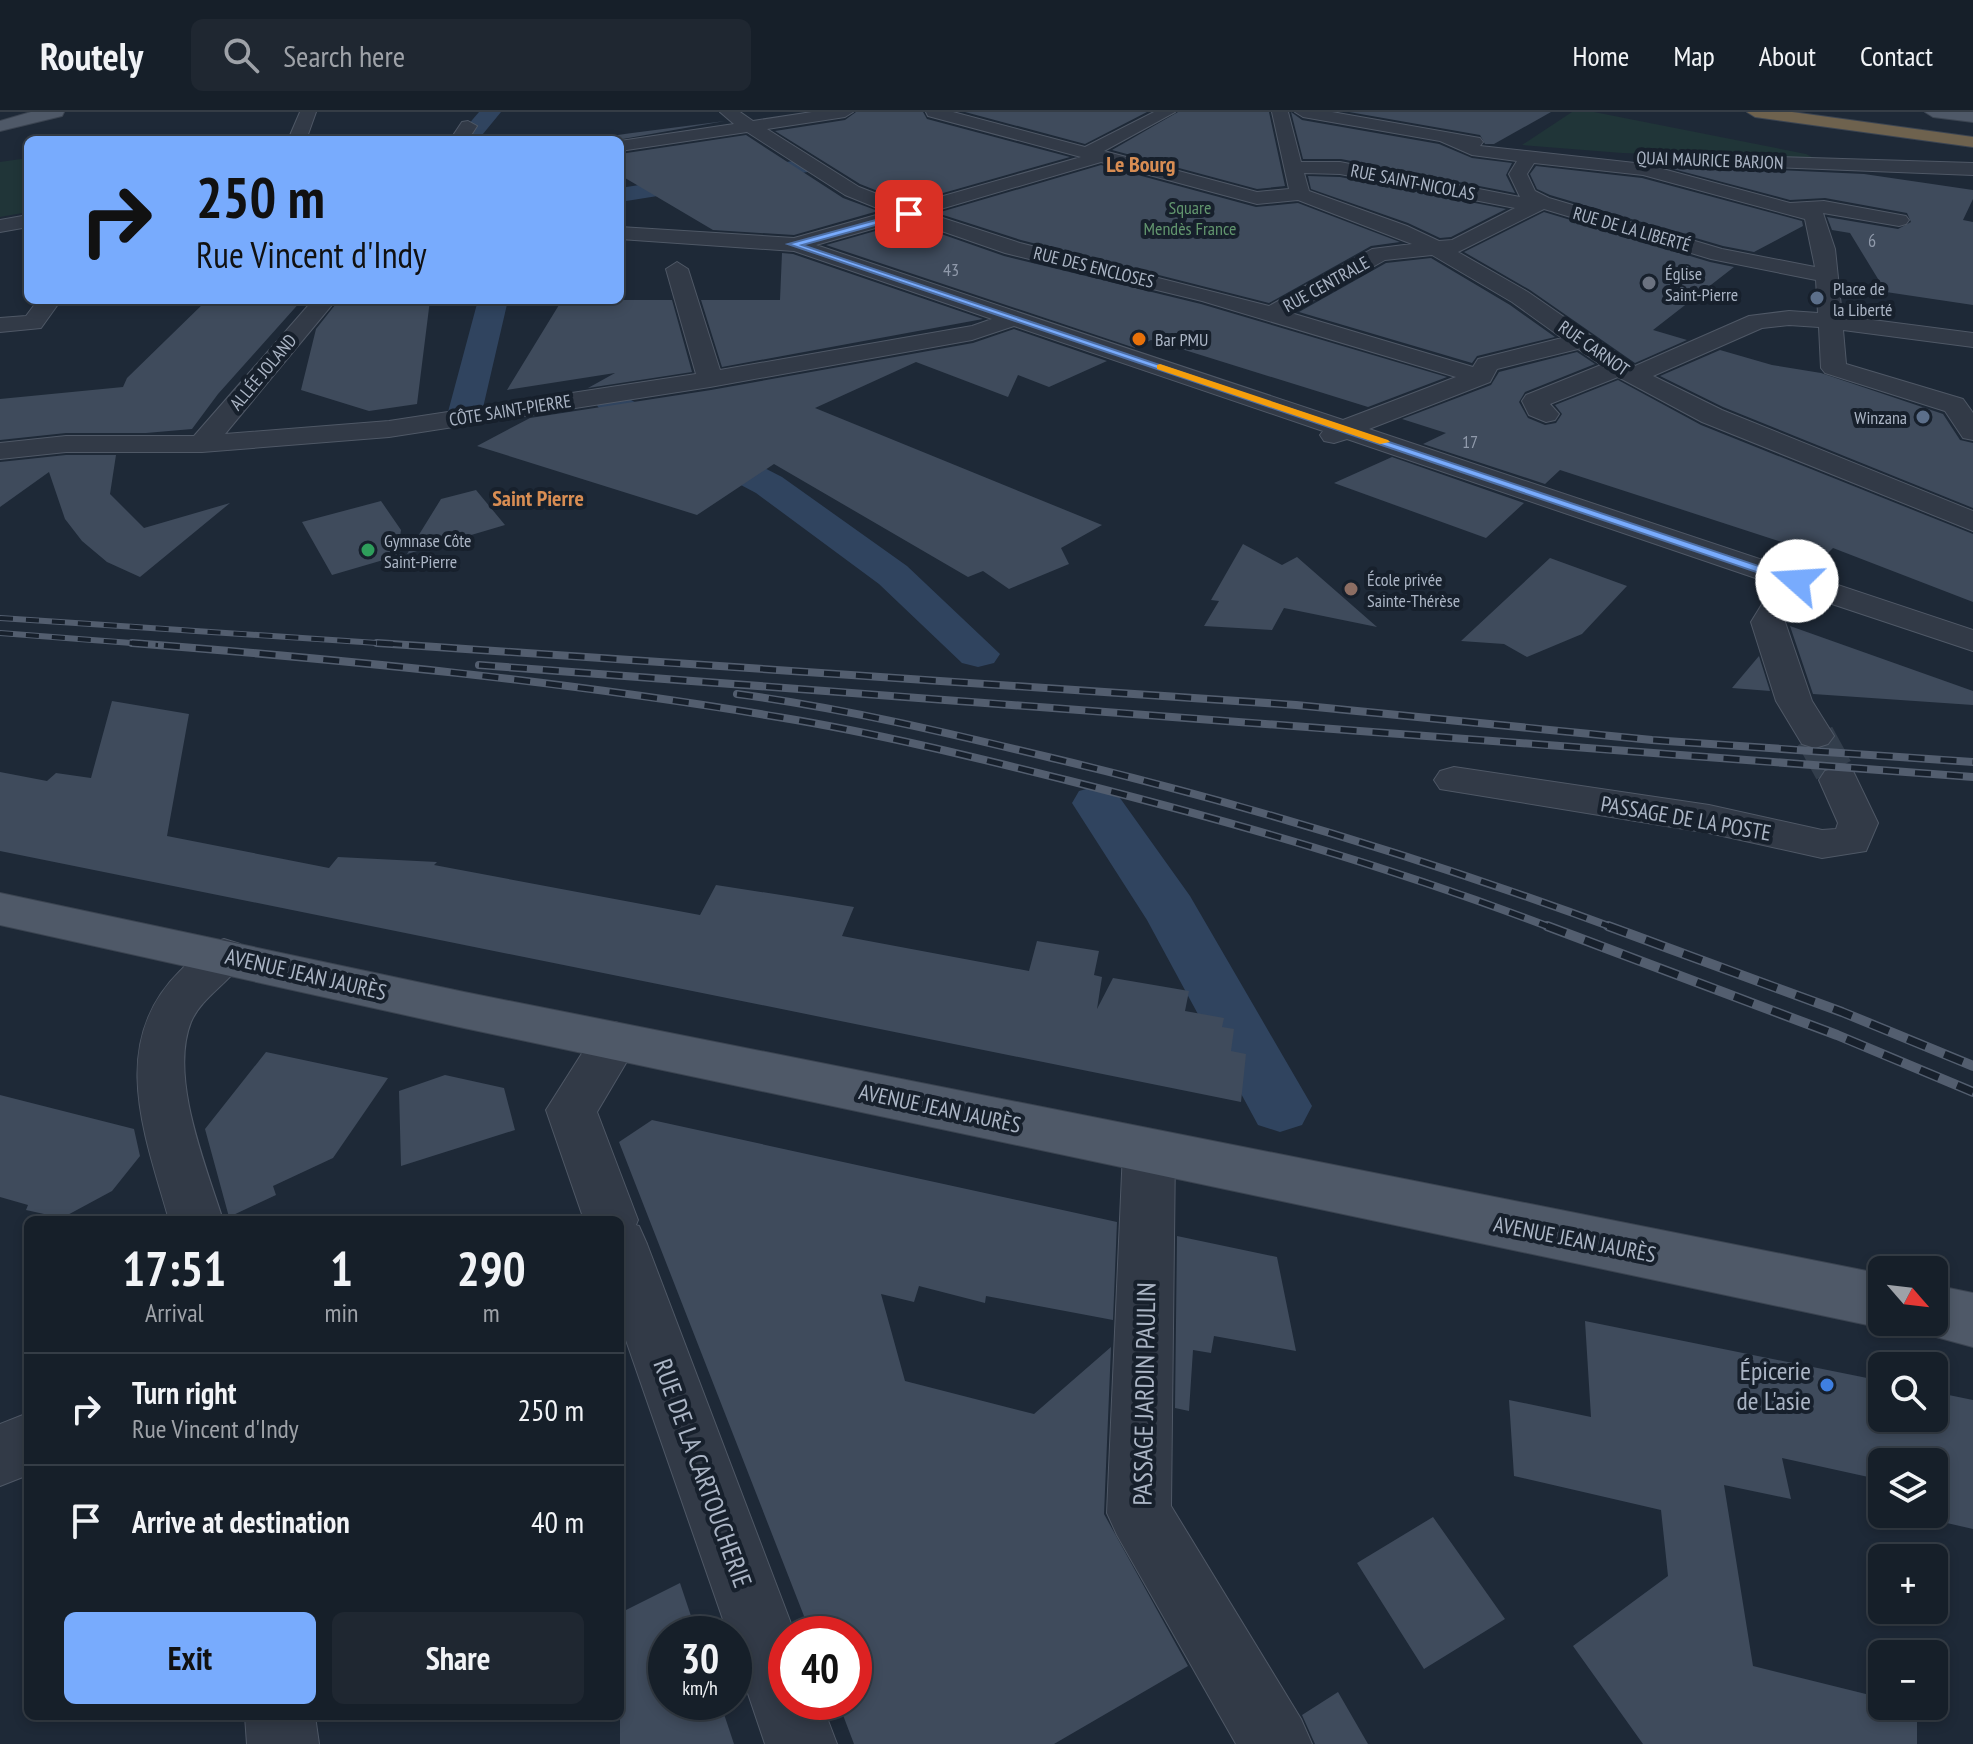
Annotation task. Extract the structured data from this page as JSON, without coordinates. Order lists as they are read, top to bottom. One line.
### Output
{"streets":{"main road":["AVENUE JEAN JAURÈS"],"street":["QUAI MAURICE BARJON","RUE SAINT-NICOLAS","RUE DE LA LIBERTÉ","RUE DES ENCLOSES","RUE CENTRALE","RUE CARNOT","ALLÉE JOLAND","CÔTE SAINT-PIERRE","PASSAGE DE LA POSTE","PASSAGE JARDIN PAULIN","RUE DE LA CARTOUCHERIE"]},"crossings":[["RUE SAINT-NICOLAS","RUE DE LA LIBERTÉ"],["RUE DES ENCLOSES","RUE CENTRALE"],["RUE CENTRALE","RUE CARNOT"],["ALLÉE JOLAND","CÔTE SAINT-PIERRE"],["AVENUE JEAN JAURÈS","PASSAGE JARDIN PAULIN"]],"districts":["Le Bourg","Saint Pierre"],"parks":["Square Mendès France"],"places":["Église Saint-Pierre","Place de la Liberté","Bar PMU","Winzana","Gymnase Côte Saint-Pierre","École privée Sainte-Thérèse","Épicerie de L'asie"],"house_numbers":["6","43","17"],"north":"bottom right","page":{"header":"Routely","search":"Search here","nav":["Home","Map","About","Contact"],"turn":["250 m","Rue Vincent d'Indy"],"eta":["17:51","Arrival","1","min","290","m"],"map_buttons":["+","−"],"list":[{"name":"Turn right","note":"Rue Vincent d'Indy","value":"250 m"},{"name":"Arrive at destination","value":"40 m"}],"buttons":["Exit","Share"],"speed":"30 km/h","limit":"40"}}
